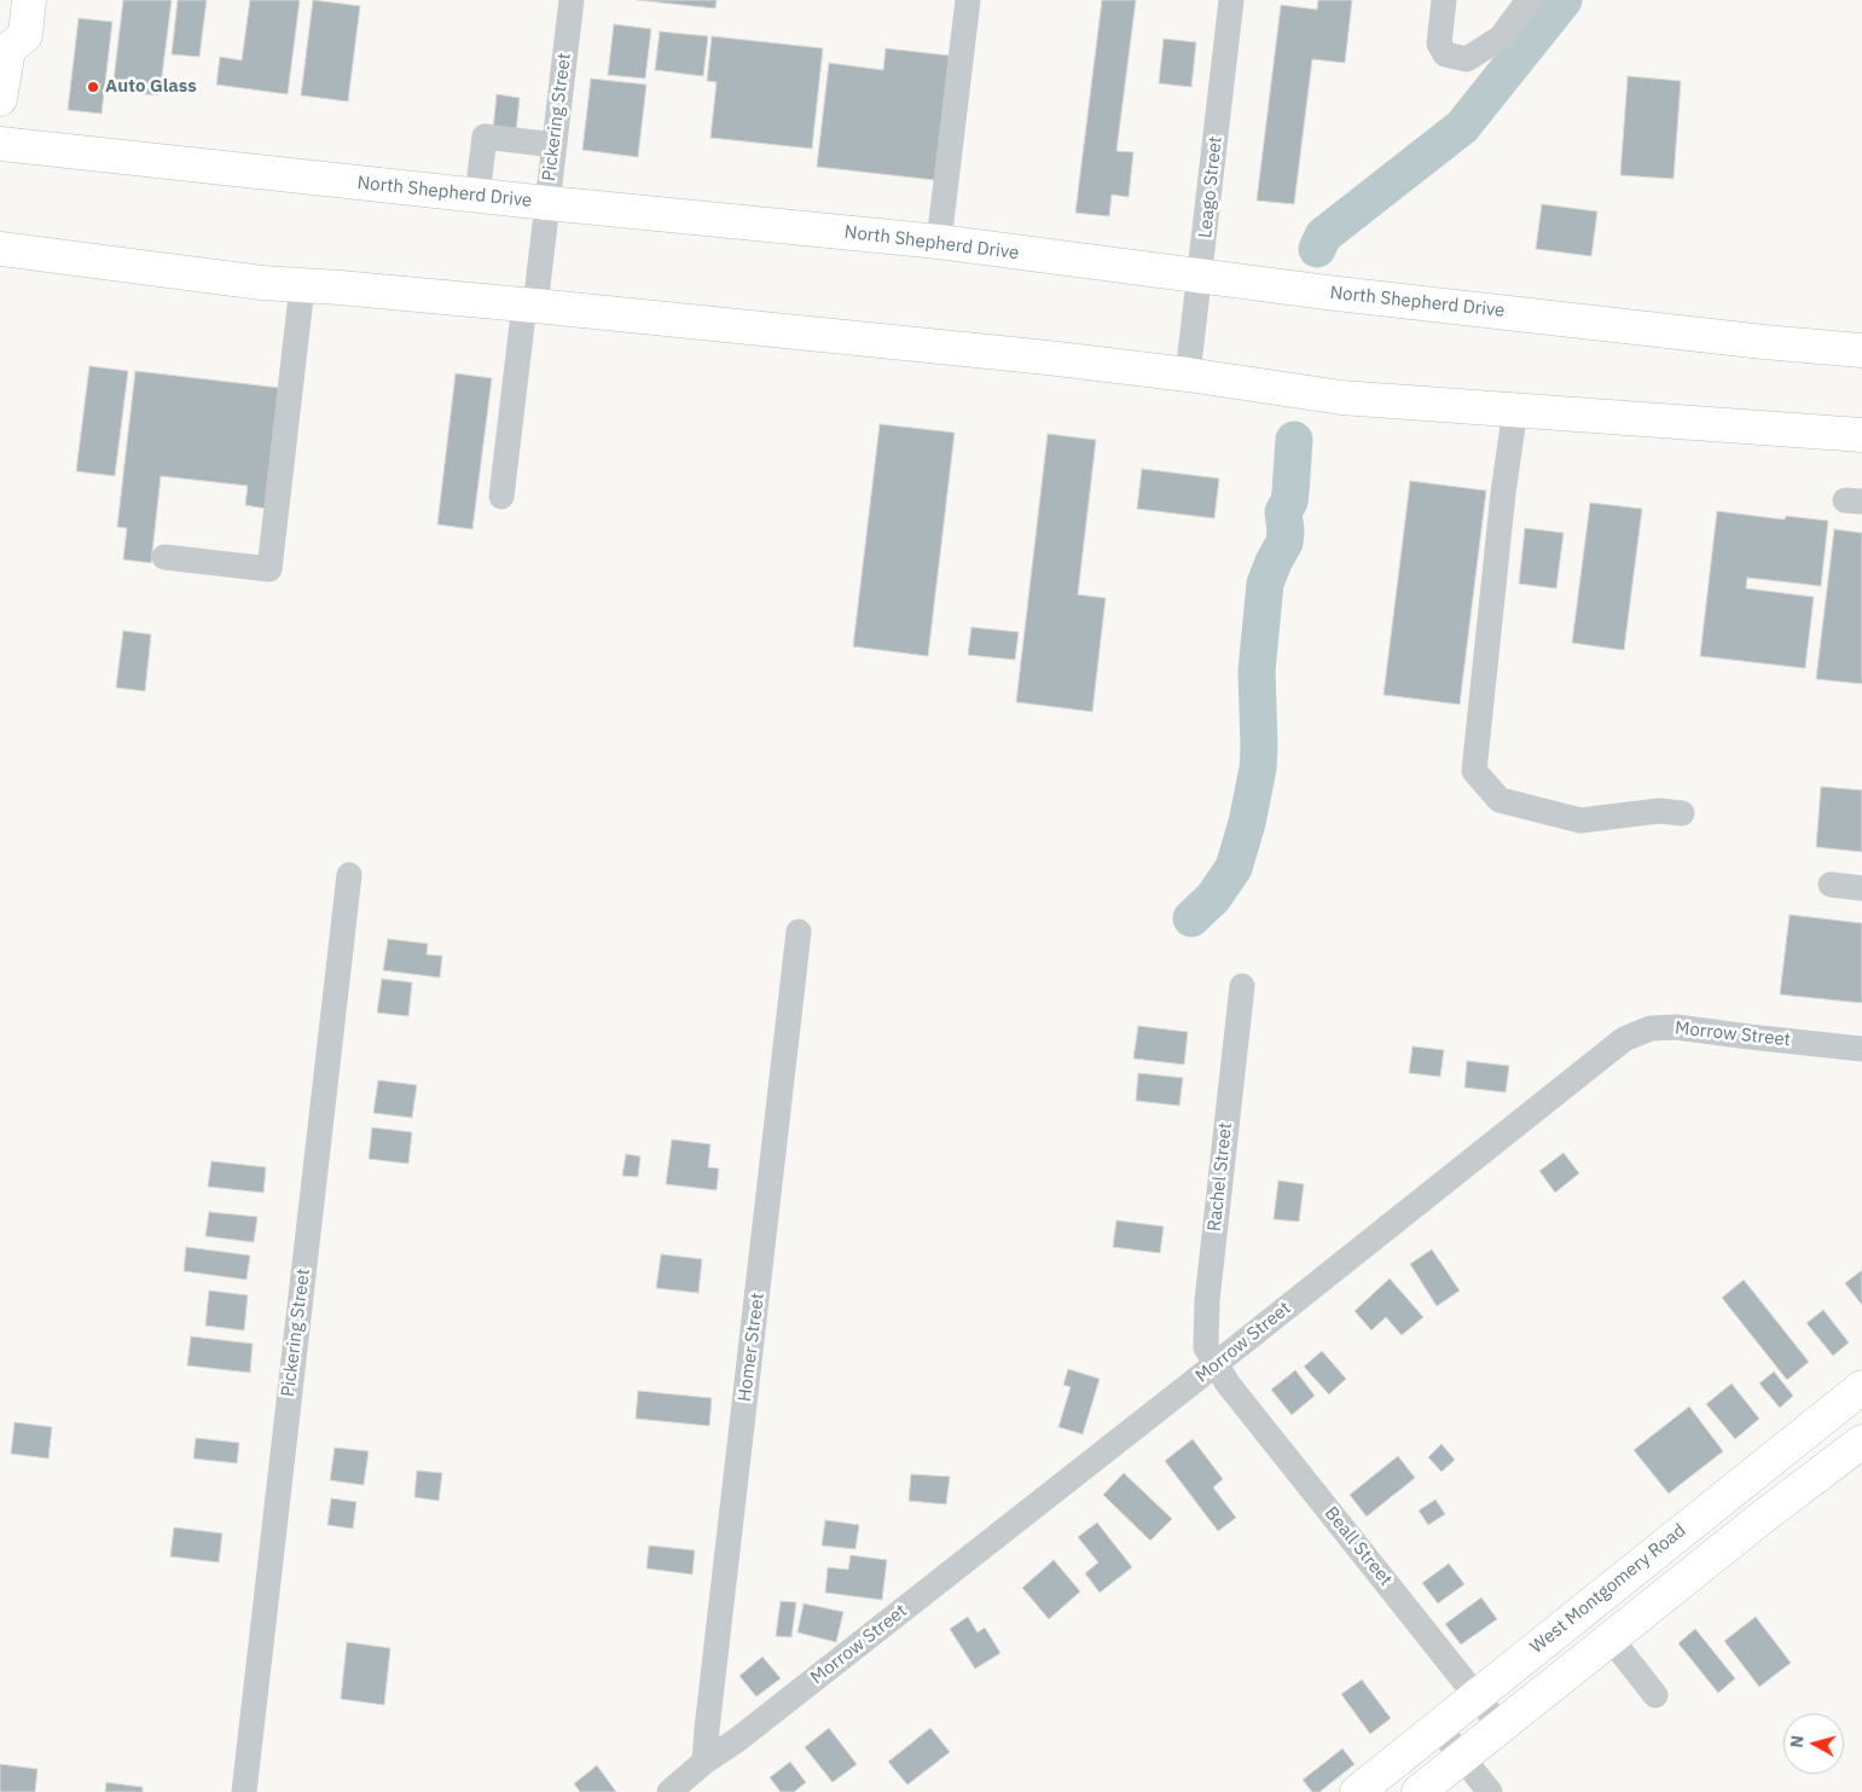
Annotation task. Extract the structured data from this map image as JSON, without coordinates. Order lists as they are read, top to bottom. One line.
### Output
{"streets":{"main road":["North Shepherd Drive","West Montgomery Road"],"street":["Pickering Street","Leago Street","Morrow Street","Rachel Street","Homer Street","Beall Street"]},"crossings":[["Pickering Street","North Shepherd Drive"],["Leago Street","North Shepherd Drive"],["Morrow Street","Rachel Street"],["Morrow Street","Homer Street"],["Morrow Street","Beall Street"],["Rachel Street","Beall Street"],["Beall Street","West Montgomery Road"]],"places":["Auto Glass"],"north":"left"}
